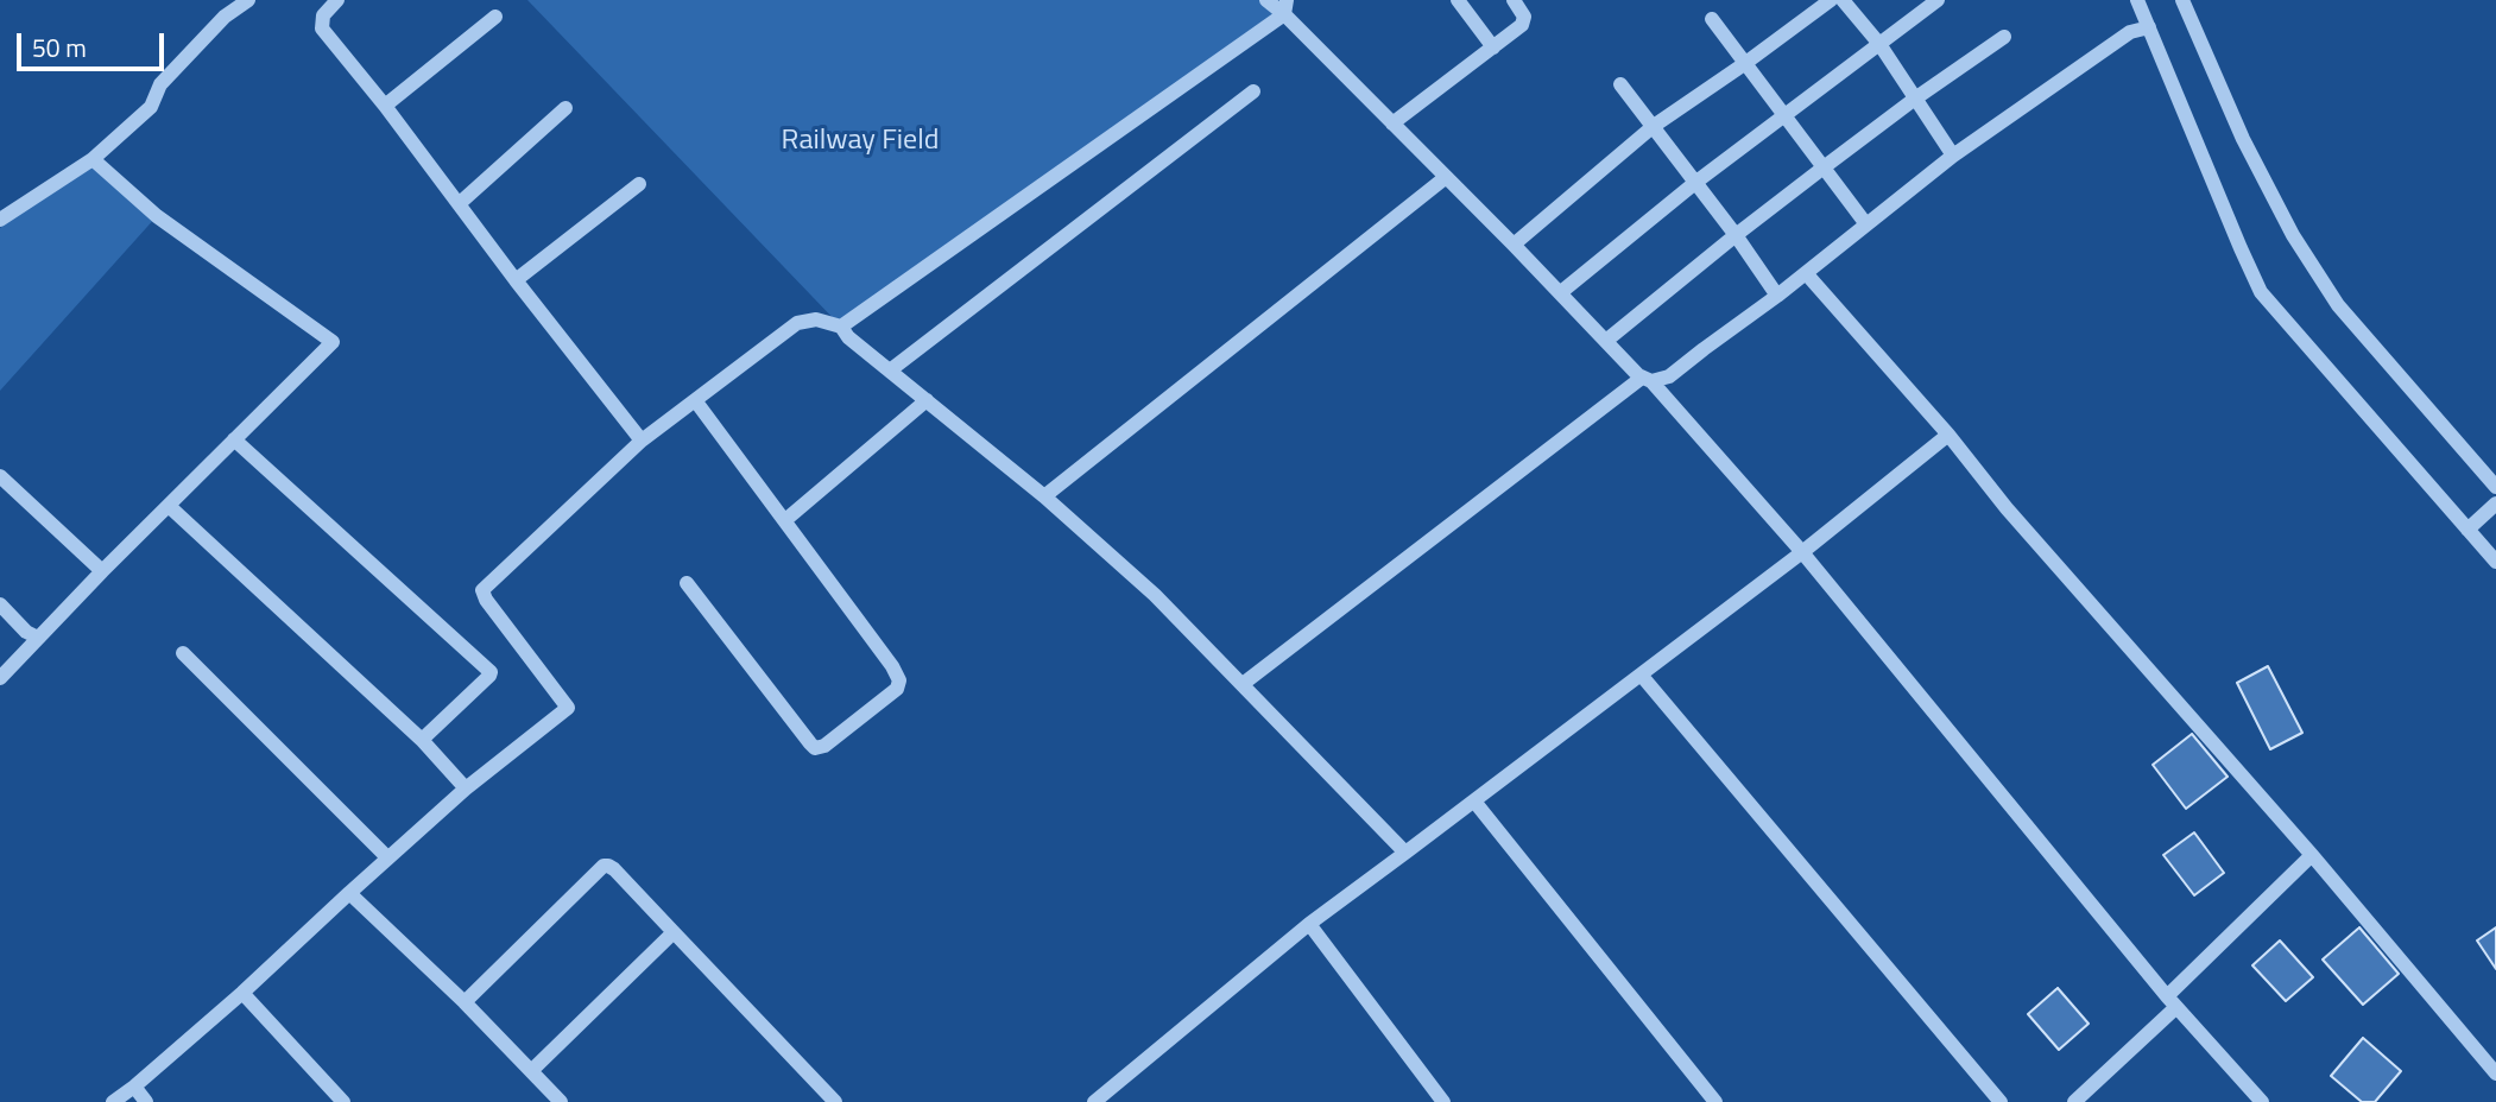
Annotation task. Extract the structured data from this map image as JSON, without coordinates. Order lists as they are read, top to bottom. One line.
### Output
{"parks":["Railway Field"],"scale_bar":"50 m"}
